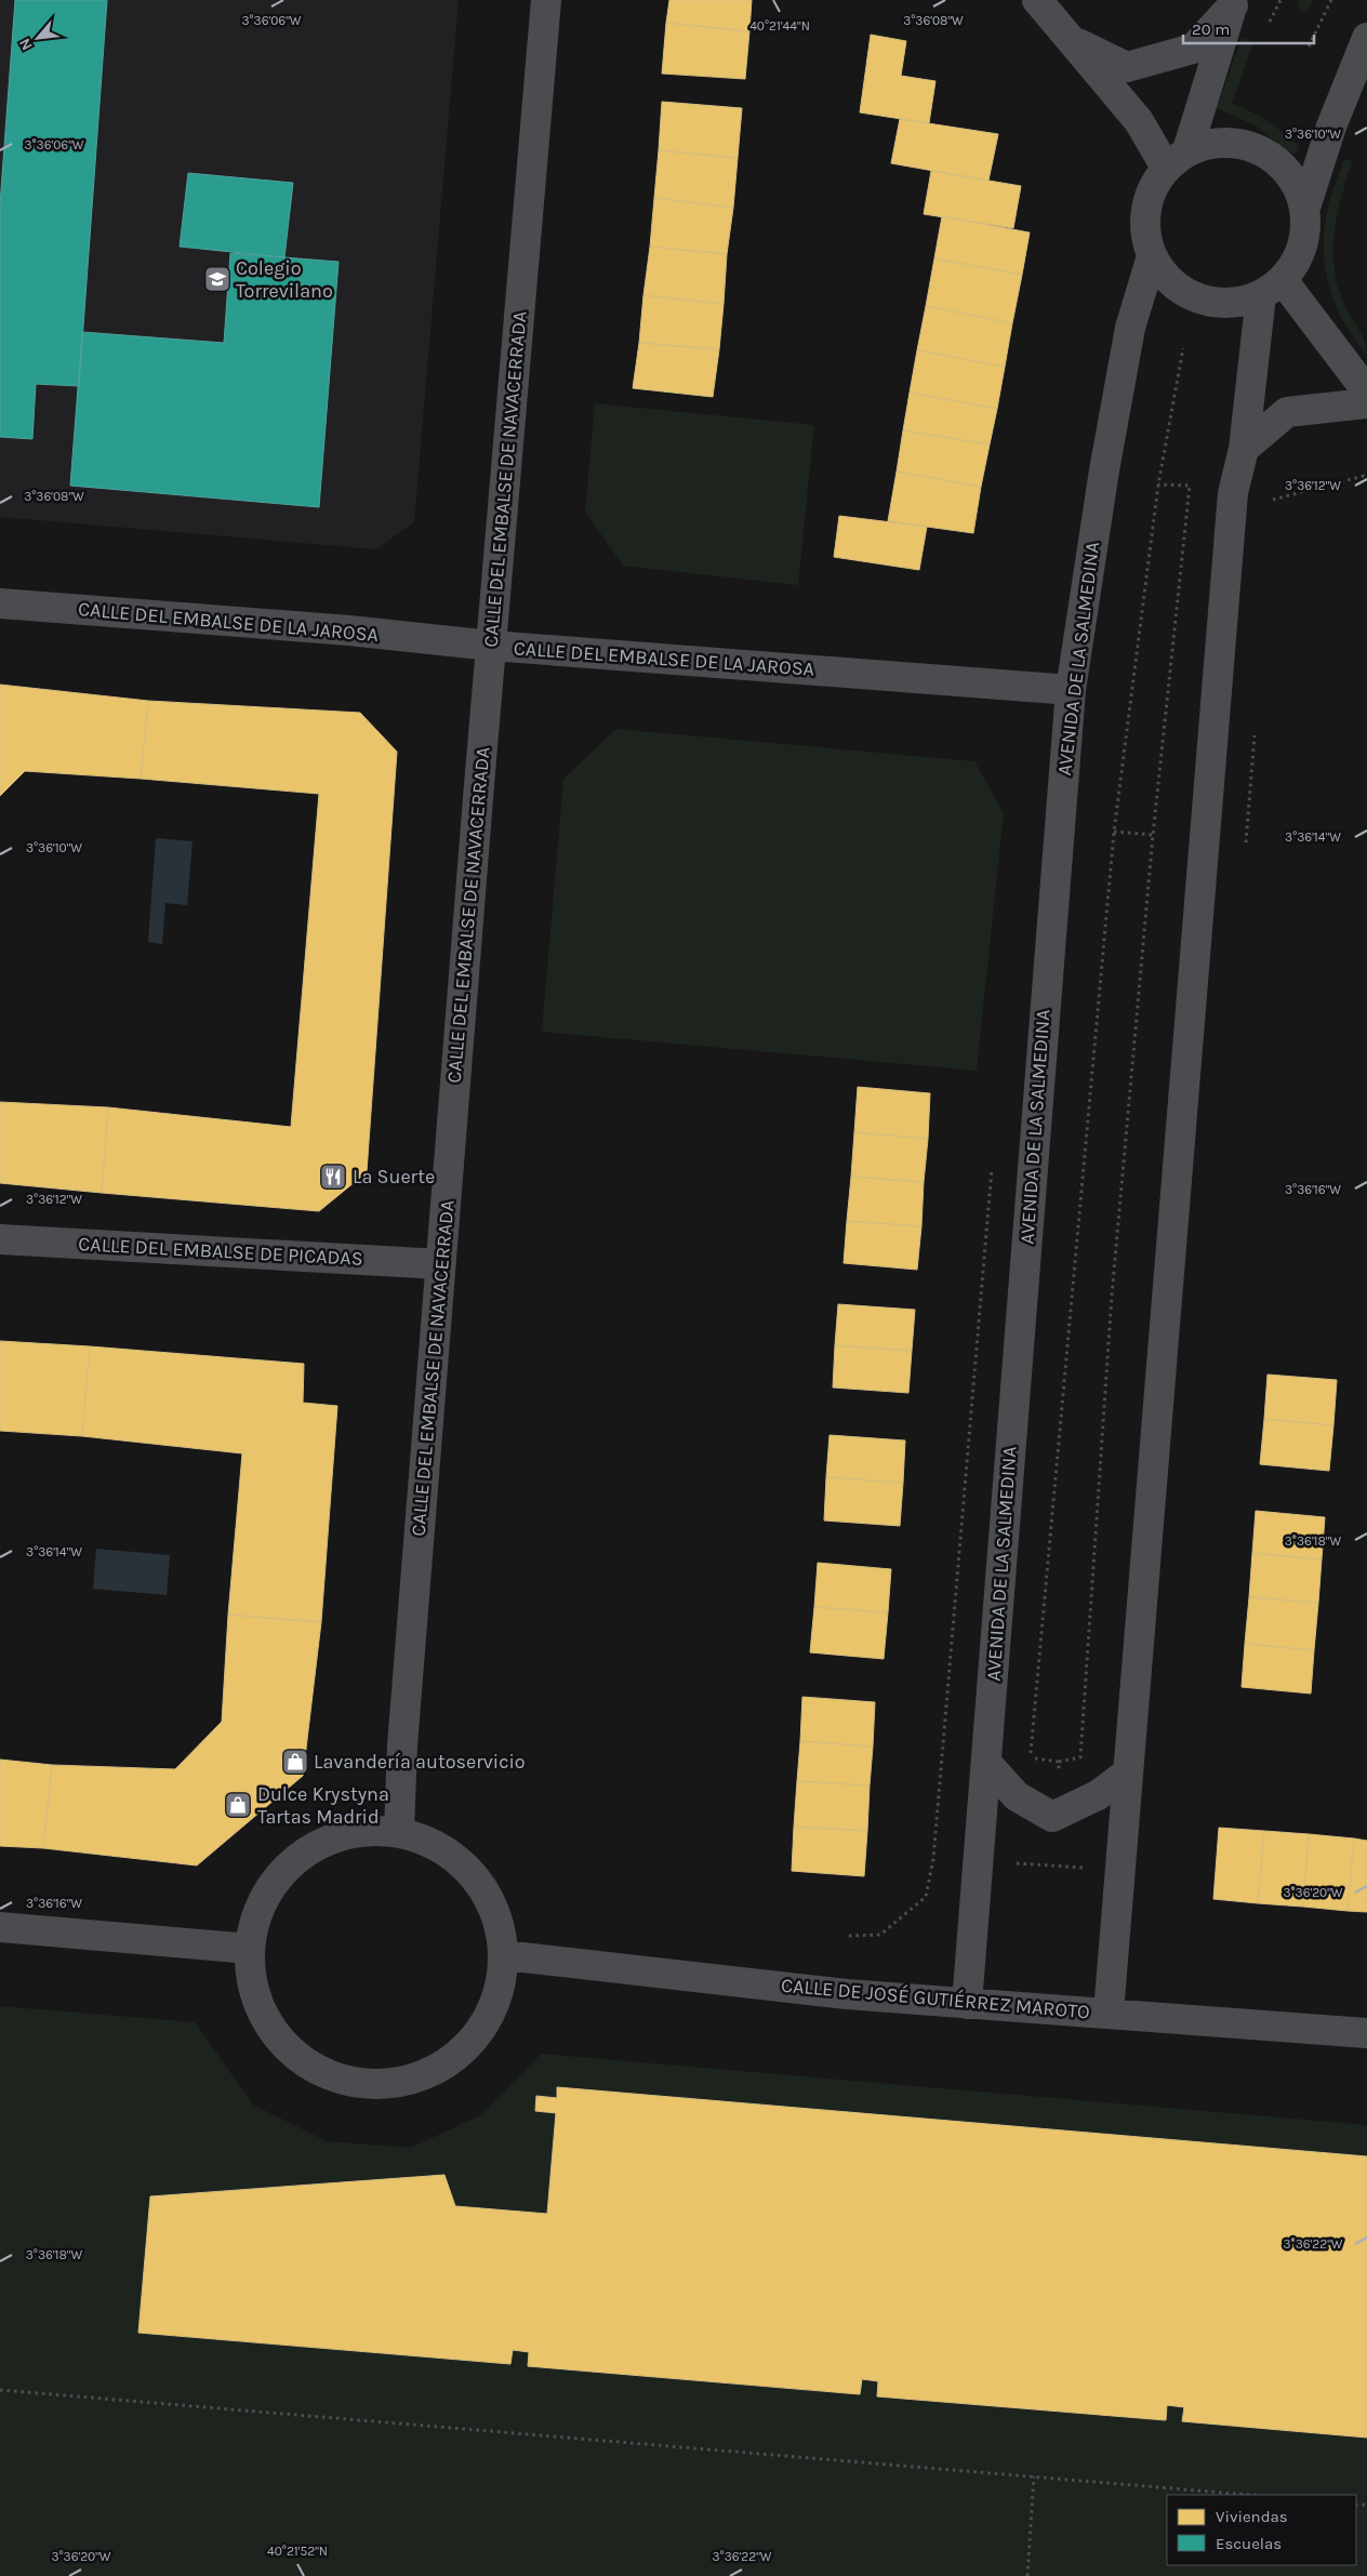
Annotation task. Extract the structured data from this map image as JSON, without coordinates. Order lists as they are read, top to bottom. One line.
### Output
{"streets":{"street":["CALLE DEL EMBALSE DE NAVACERRADA","CALLE DEL EMBALSE DE LA JAROSA","AVENIDA DE LA SALMEDINA","CALLE DEL EMBALSE DE PICADAS","CALLE DE JOSÉ GUTIÉRREZ MAROTO"]},"crossings":[["CALLE DEL EMBALSE DE NAVACERRADA","CALLE DEL EMBALSE DE LA JAROSA"],["CALLE DEL EMBALSE DE NAVACERRADA","CALLE DEL EMBALSE DE PICADAS"],["CALLE DEL EMBALSE DE LA JAROSA","AVENIDA DE LA SALMEDINA"],["AVENIDA DE LA SALMEDINA","CALLE DE JOSÉ GUTIÉRREZ MAROTO"]],"places":{"school or university":["Colegio Torrevilano"],"restaurant":["La Suerte"],"shop":["Lavandería autoservicio","Dulce Krystyna Tartas Madrid"]},"legend":["Viviendas","Escuelas"],"scale_bar":"20 m","north":"bottom left","coordinates":["3°36'06\"W","3°36'08\"W","40°21'44\"N","3°36'10\"W","3°36'12\"W","3°36'14\"W","3°36'16\"W","3°36'18\"W","3°36'20\"W","3°36'22\"W","40°21'52\"N"]}
